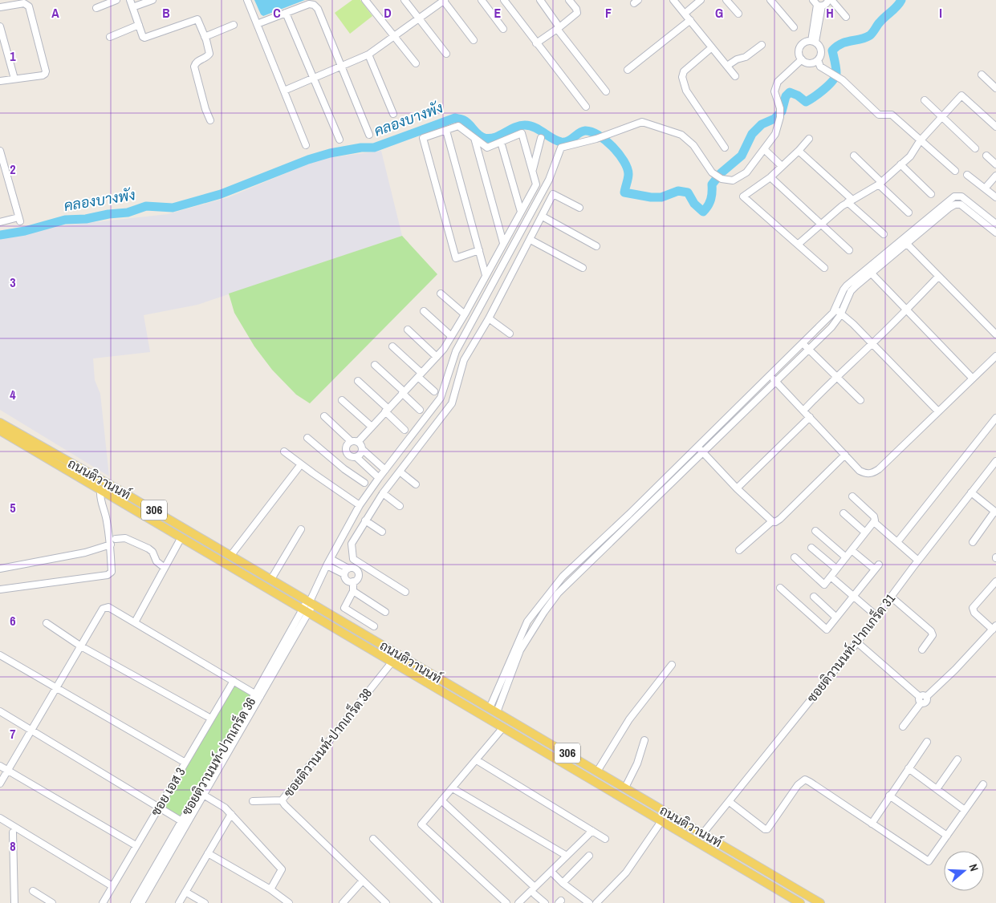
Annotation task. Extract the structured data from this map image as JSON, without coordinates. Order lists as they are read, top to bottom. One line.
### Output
{"streets":{"main road":["ถนนติวานนท์","306"],"street":["ซอยติวานนท์-ปากเกร็ด 31","ซอยติวานนท์-ปากเกร็ด 38","ซอยติวานนท์-ปากเกร็ด 36","ซอย เอส 3"]},"crossings":[["ถนนติวานนท์","ซอยติวานนท์-ปากเกร็ด 31"],["ถนนติวานนท์","ซอยติวานนท์-ปากเกร็ด 38"],["ถนนติวานนท์","ซอยติวานนท์-ปากเกร็ด 36"]],"water":["คลองบางพัง"],"north":"right","grid":{"columns":["A","B","C","D","E","F","G","H","I"],"rows":["1","2","3","4","5","6","7","8"]}}
